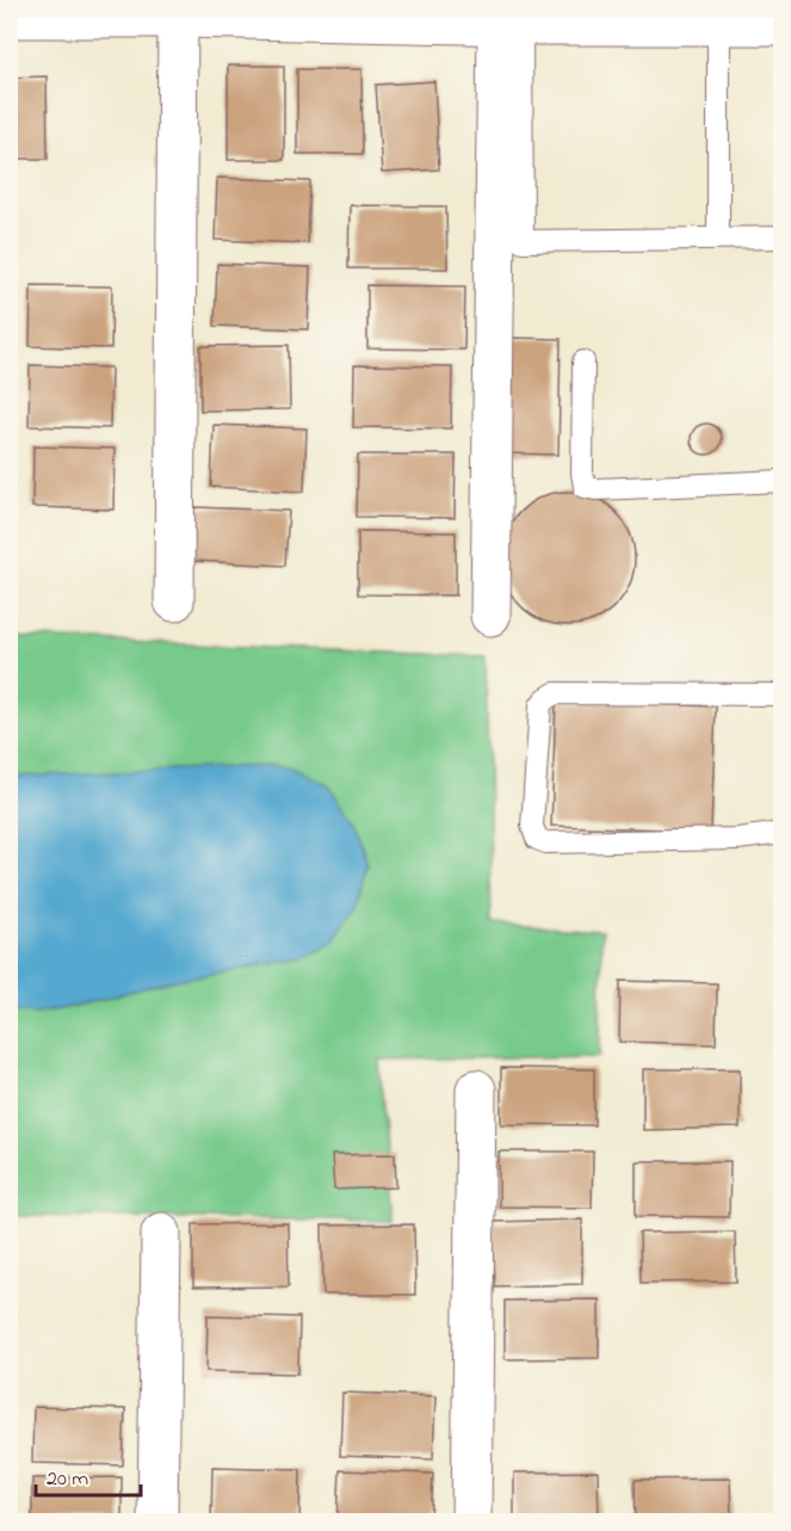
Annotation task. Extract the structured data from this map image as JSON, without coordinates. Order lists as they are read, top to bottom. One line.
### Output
{"scale_bar":"20 m"}
